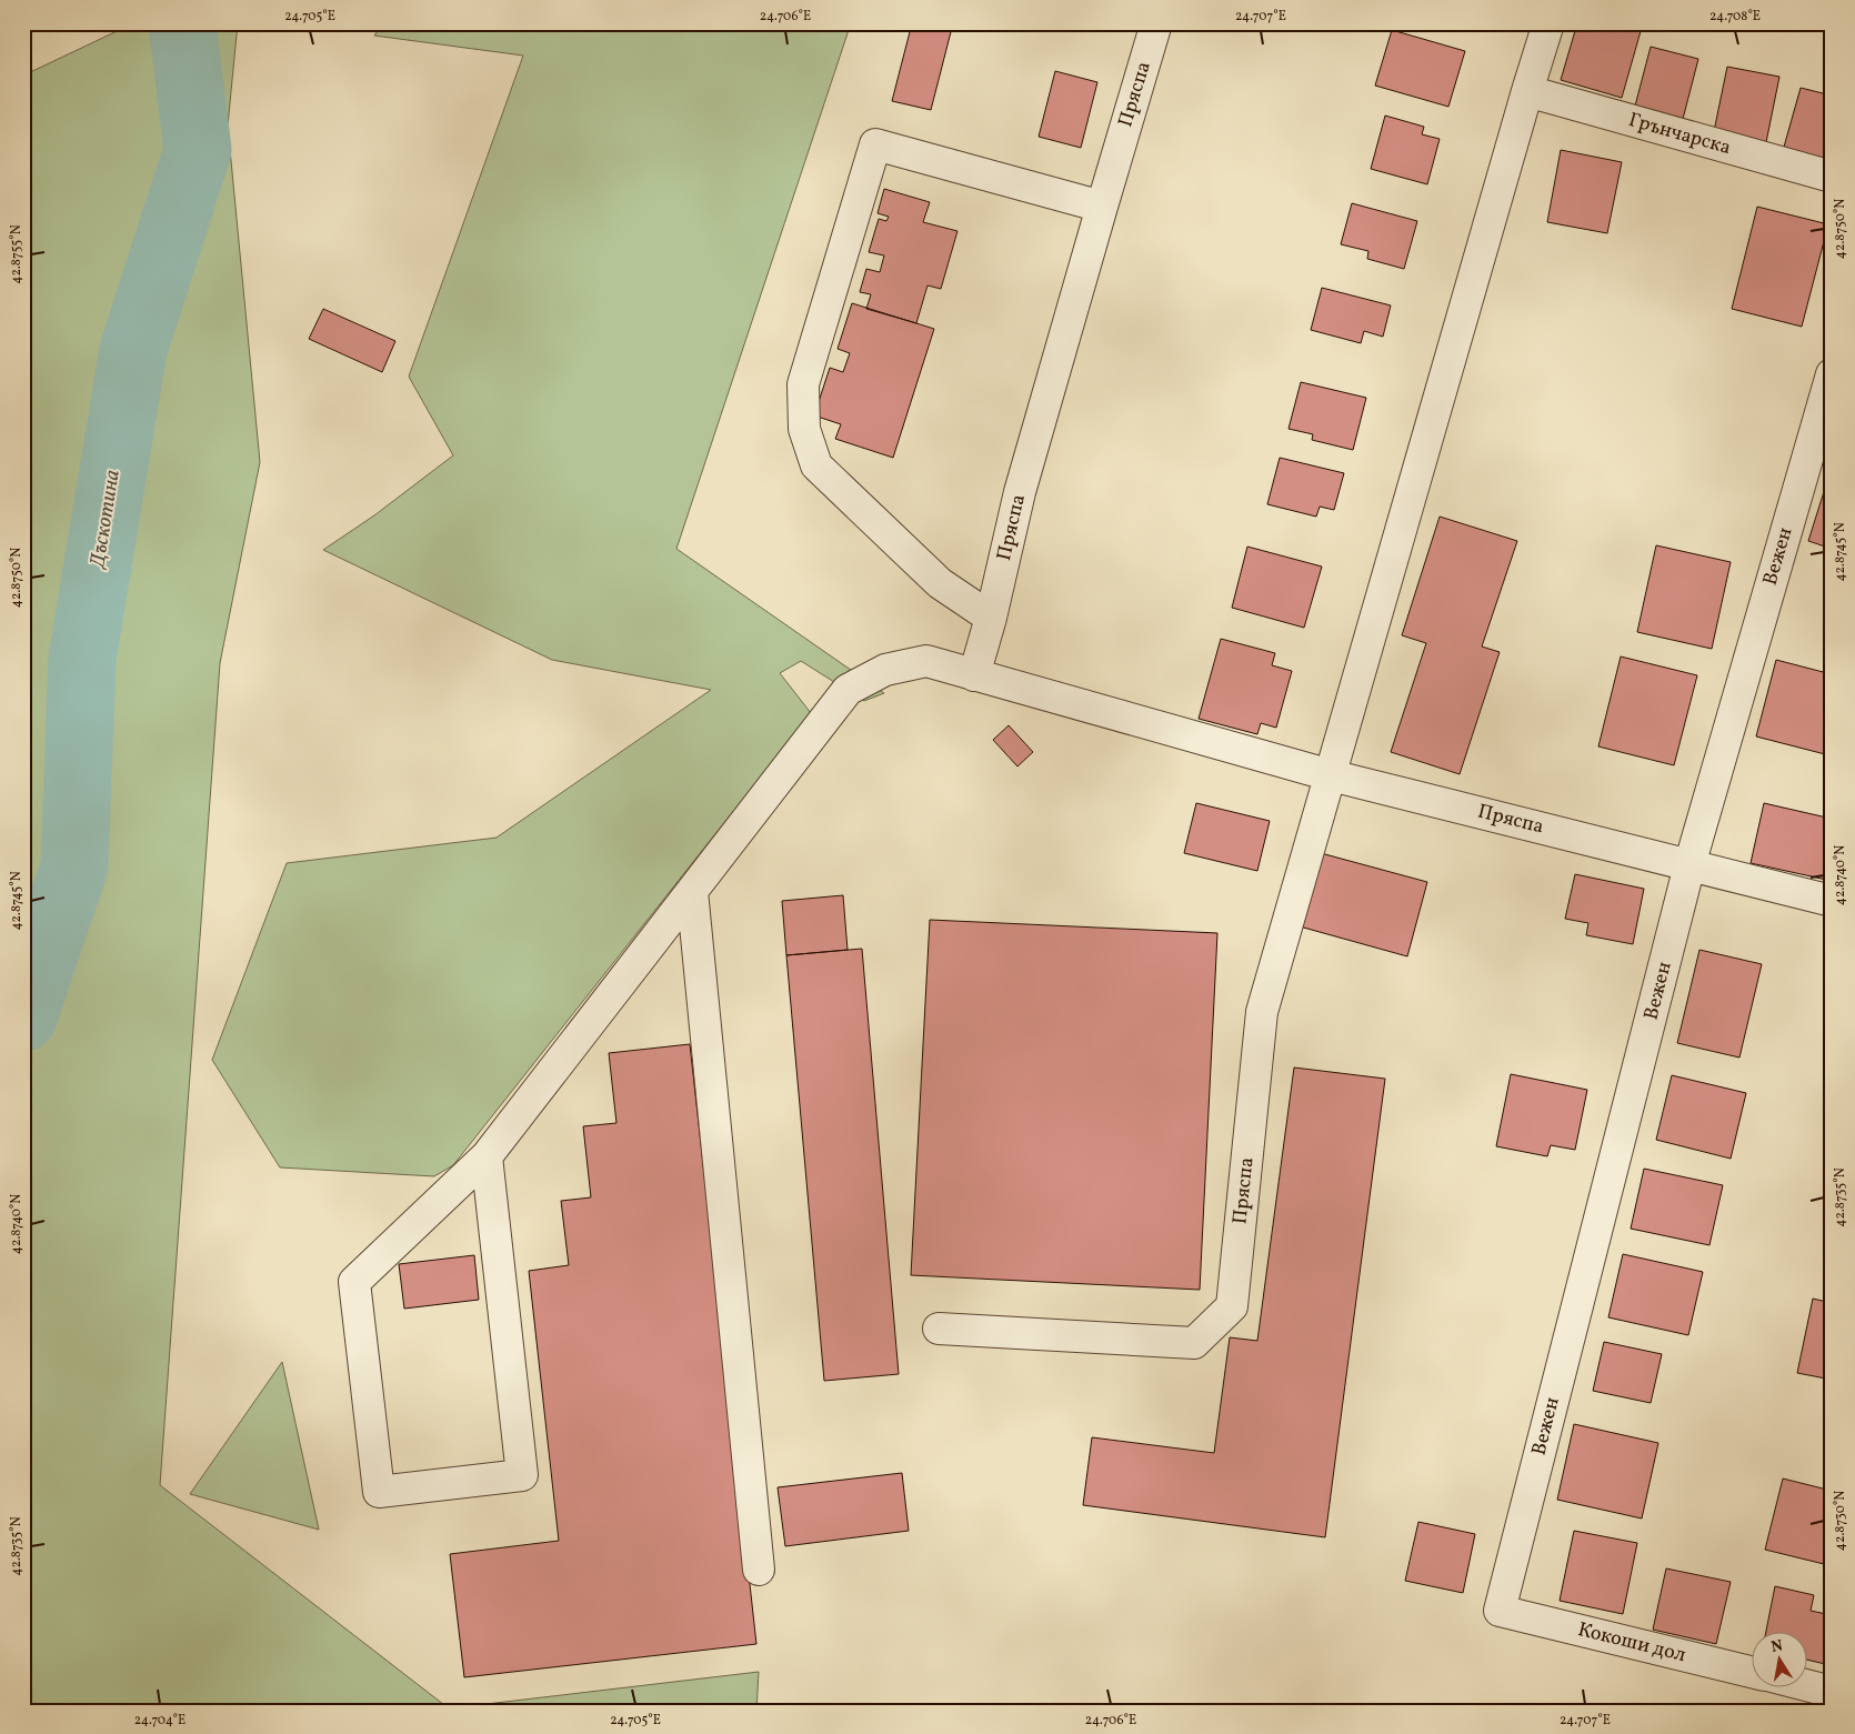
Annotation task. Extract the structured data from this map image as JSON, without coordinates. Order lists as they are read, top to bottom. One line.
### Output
{"streets":{"street":["Пряспа","Грънчарска","Вежен","Кокоши дол"]},"crossings":[["Пряспа","Грънчарска"],["Пряспа","Вежен"],["Вежен","Кокоши дол"]],"water":["Дъскотина"],"north":"top","coordinates":["24.705°E","24.706°E","24.707°E","24.708°E","42.8750°N","42.8755°N","42.8745°N","42.8740°N","42.8735°N","42.8730°N","24.704°E"]}
